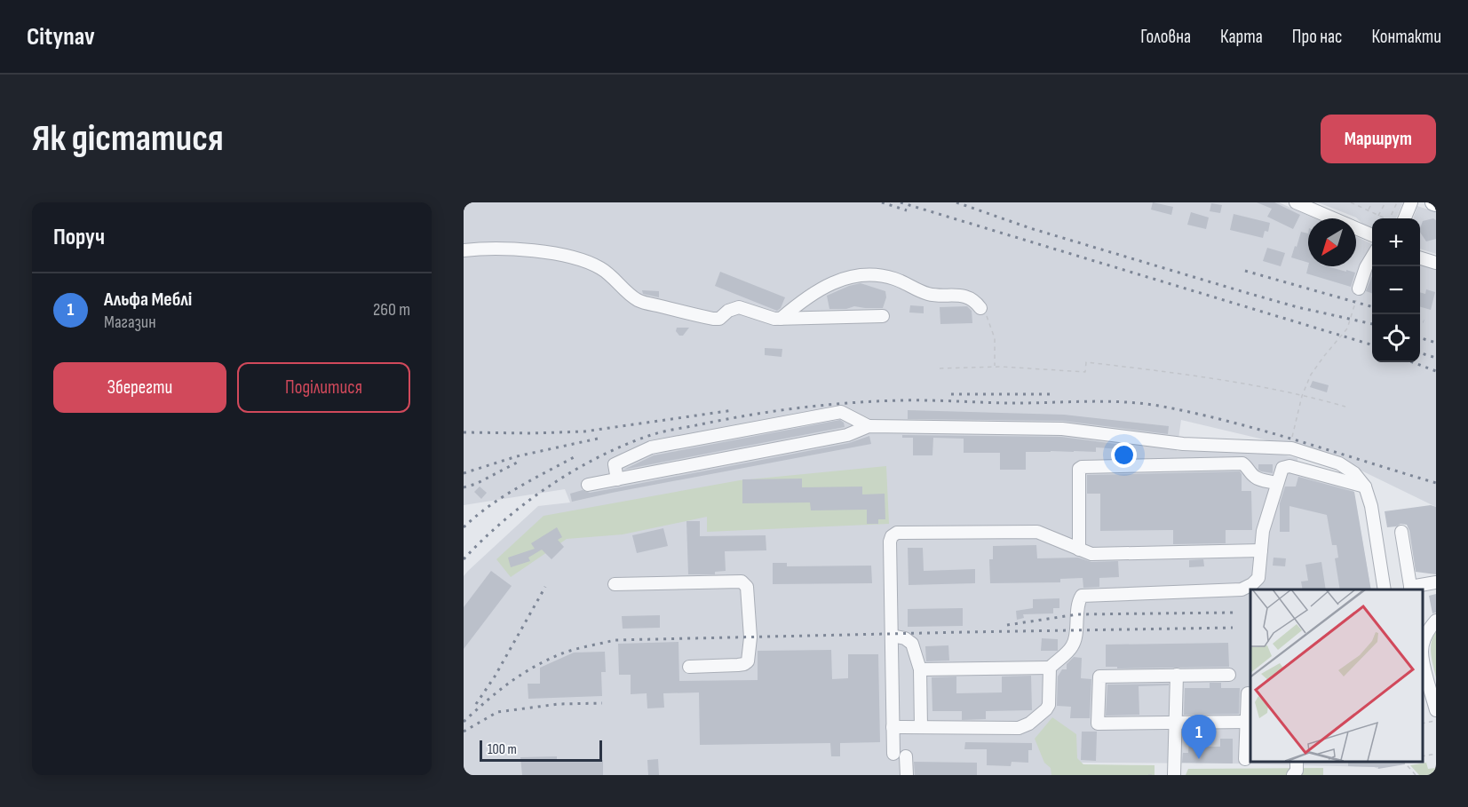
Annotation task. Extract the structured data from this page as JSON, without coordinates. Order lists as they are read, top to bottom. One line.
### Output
{"scale_bar":"100 m","north":"bottom left","page":{"header":"Citynav","nav":["Головна","Карта","Про нас","Контакти"],"buttons":["Маршрут",["Зберегти","Поділитися"]],"title":"Як дістатися","heading":"Поруч","map_buttons":["+","−"],"list":[{"mark":"1","name":"Альфа Меблі","note":"Магазин","value":"260 m"}],"pins":"1","scale":"100 m"}}
